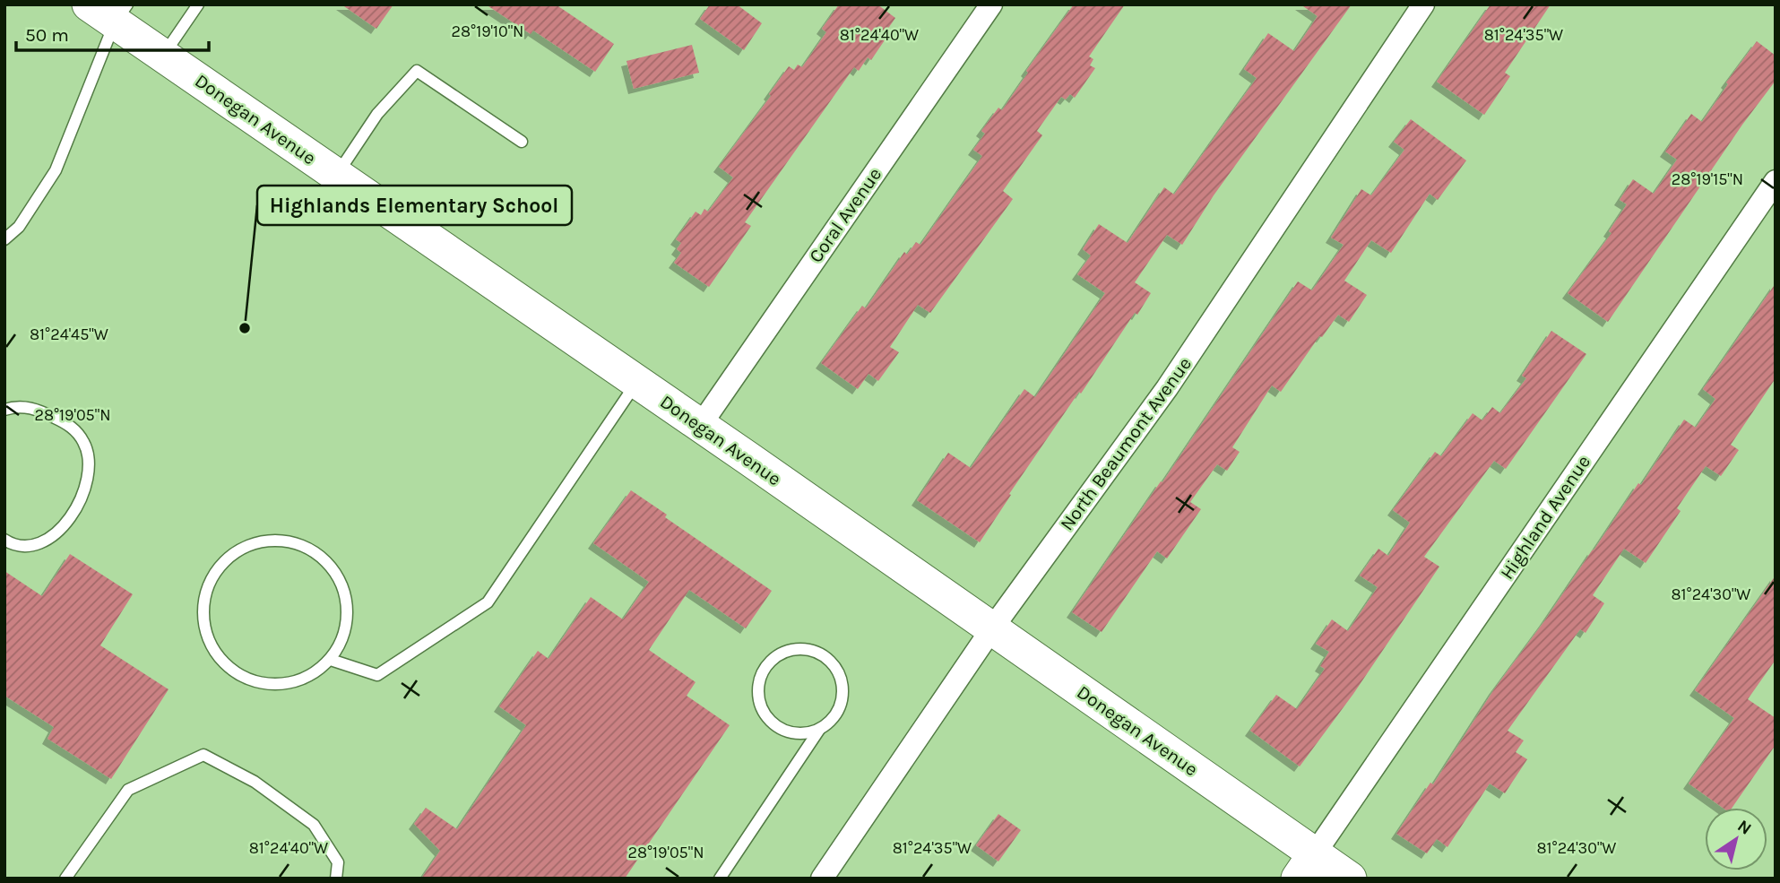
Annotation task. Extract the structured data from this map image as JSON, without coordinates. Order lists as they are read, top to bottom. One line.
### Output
{"streets":{"street":["Donegan Avenue","Coral Avenue","North Beaumont Avenue","Highland Avenue"]},"crossings":[["Donegan Avenue","Coral Avenue"],["Donegan Avenue","North Beaumont Avenue"],["Donegan Avenue","Highland Avenue"]],"places":["Highlands Elementary School"],"scale_bar":"50 m","north":"top right","coordinates":["28°19'10\"N","81°24'40\"W","81°24'35\"W","28°19'15\"N","81°24'45\"W","28°19'05\"N","81°24'30\"W"]}
